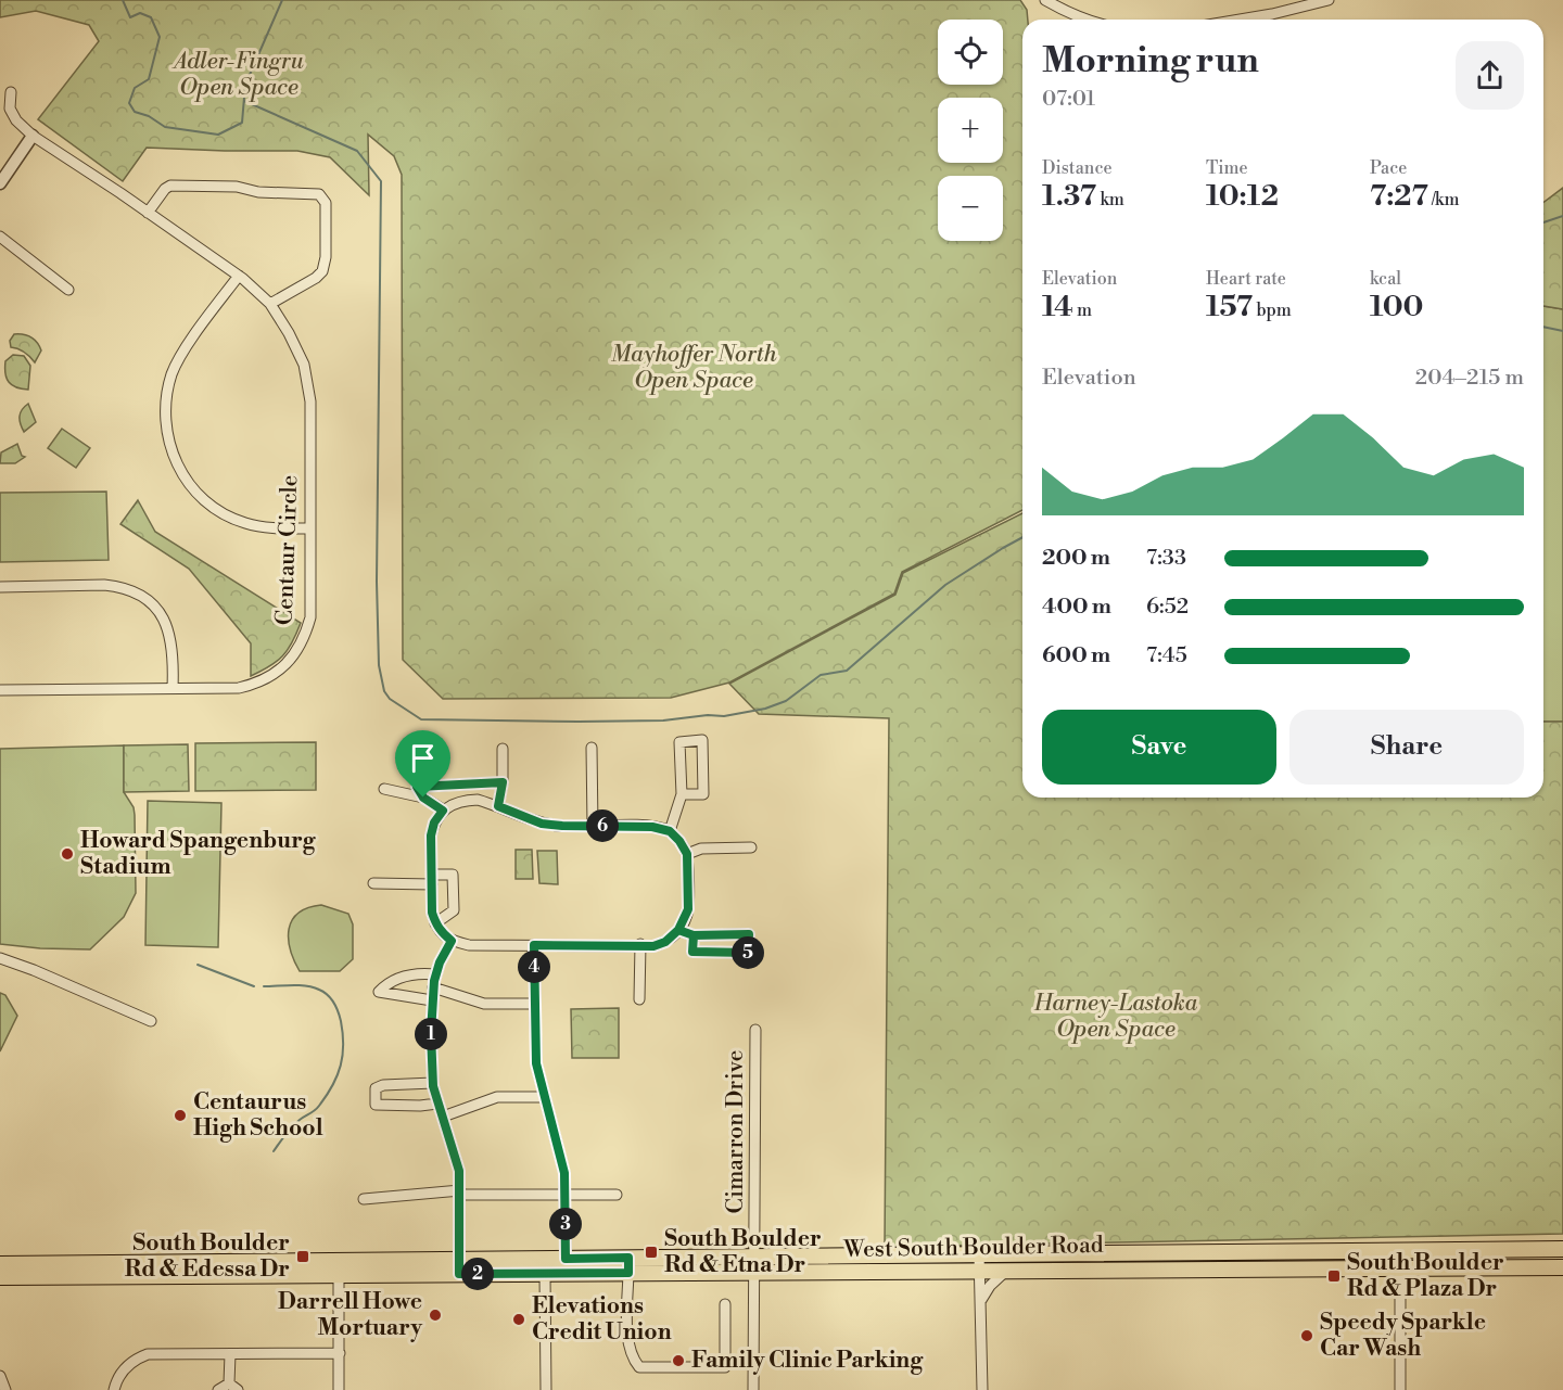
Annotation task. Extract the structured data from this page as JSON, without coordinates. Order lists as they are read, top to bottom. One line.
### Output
{"streets":{"main road":["West South Boulder Road"],"street":["Centaur Circle","Cimarron Drive"]},"crossings":[["Cimarron Drive","West South Boulder Road"]],"parks":["Adler-Fingru Open Space","Mayhoffer North Open Space","Harney-Lastoka Open Space"],"places":{"other":["Howard Spangenburg Stadium","Centaurus High School","Darrell Howe Mortuary","Elevations Credit Union","Speedy Sparkle Car Wash","Family Clinic Parking"],"transit":["South Boulder Rd & Etna Dr","South Boulder Rd & Edessa Dr","South Boulder Rd & Plaza Dr"]},"page":{"map_buttons":["+","−"],"heading":["Morning run","07:01"],"stats":[["Distance","1.37 km"],["Time","10:12"],["Pace","7:27 /km"],["Elevation","14 m"],["Heart rate","157 bpm"],["kcal","100"]],"chart":["Elevation","204–215 m"],"list":[{"name":"200 m","note":"7:33"},{"name":"400 m","note":"6:52"},{"name":"600 m","note":"7:45"}],"buttons":["Save","Share"],"pins":["6","5","4","1","3","2"]}}
